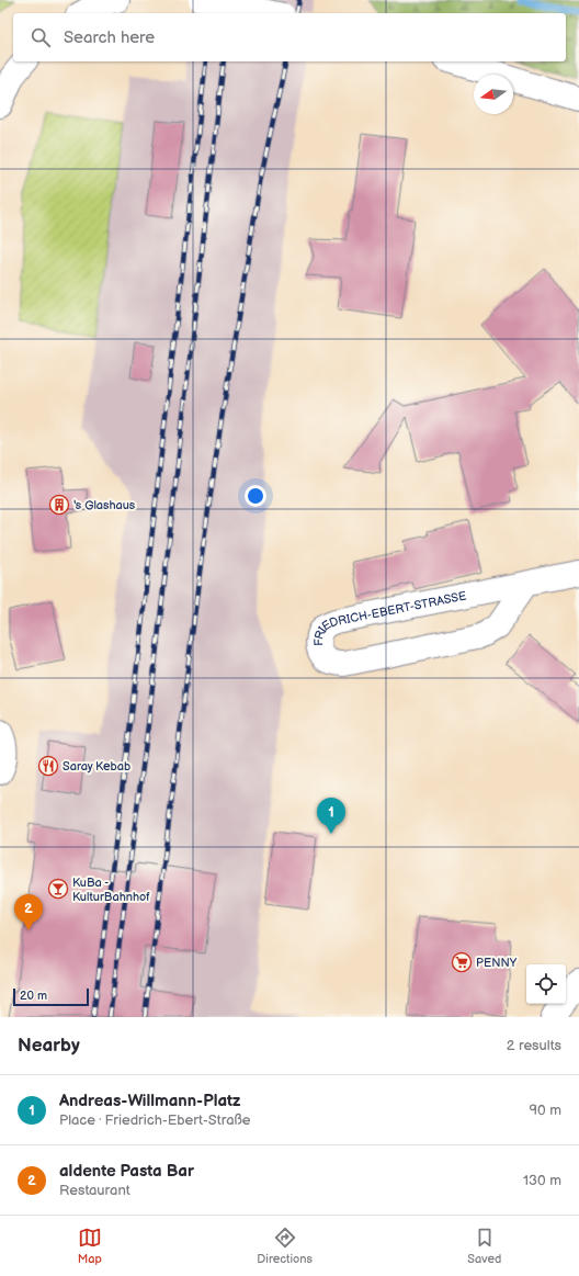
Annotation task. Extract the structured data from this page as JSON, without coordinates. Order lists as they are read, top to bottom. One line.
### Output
{"streets":{"street":["FRIEDRICH-EBERT-STRASSE"]},"places":{"building":["'s Glashaus"],"restaurant":["Saray Kebab"],"bar":["KuBa - KulturBahnhof"],"supermarket":["PENNY"]},"scale_bar":"20 m","north":"left","page":{"search":"Search here","pins":["1","2"],"scale":"20 m","heading":["Nearby","2 results"],"list":[{"mark":"1","name":"Andreas-Willmann-Platz","note":"Place · Friedrich-Ebert-Straße","value":"90 m"},{"mark":"2","name":"aldente Pasta Bar","note":"Restaurant","value":"130 m"}],"nav":["Map","Directions","Saved"]}}
